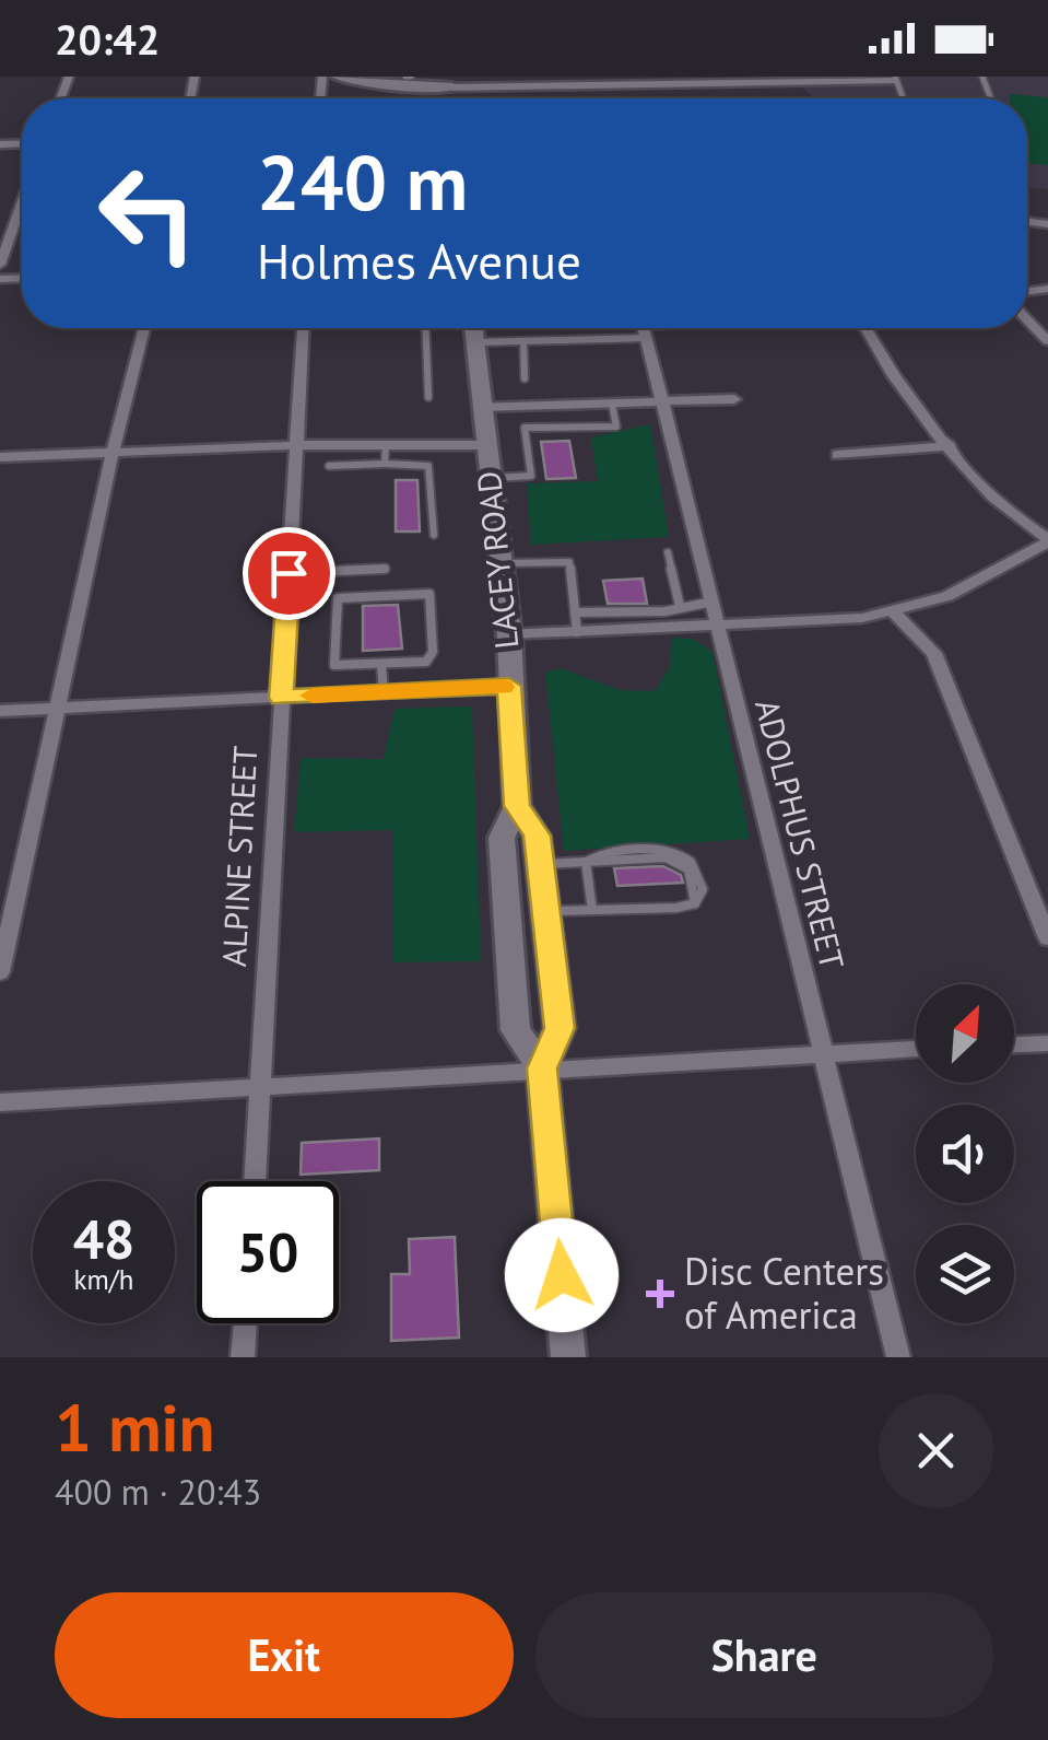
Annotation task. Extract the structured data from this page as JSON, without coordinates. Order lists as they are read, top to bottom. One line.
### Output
{"streets":{"main road":["LACEY ROAD"],"street":["ADOLPHUS STREET","ALPINE STREET"]},"places":{"health":["Disc Centers of America"]},"north":"top right","page":{"status":"20:42","turn":["240 m","Holmes Avenue"],"speed":"48 km/h","limit":"50","heading":["1 min","400 m · 20:43"],"buttons":["Exit","Share"]}}
